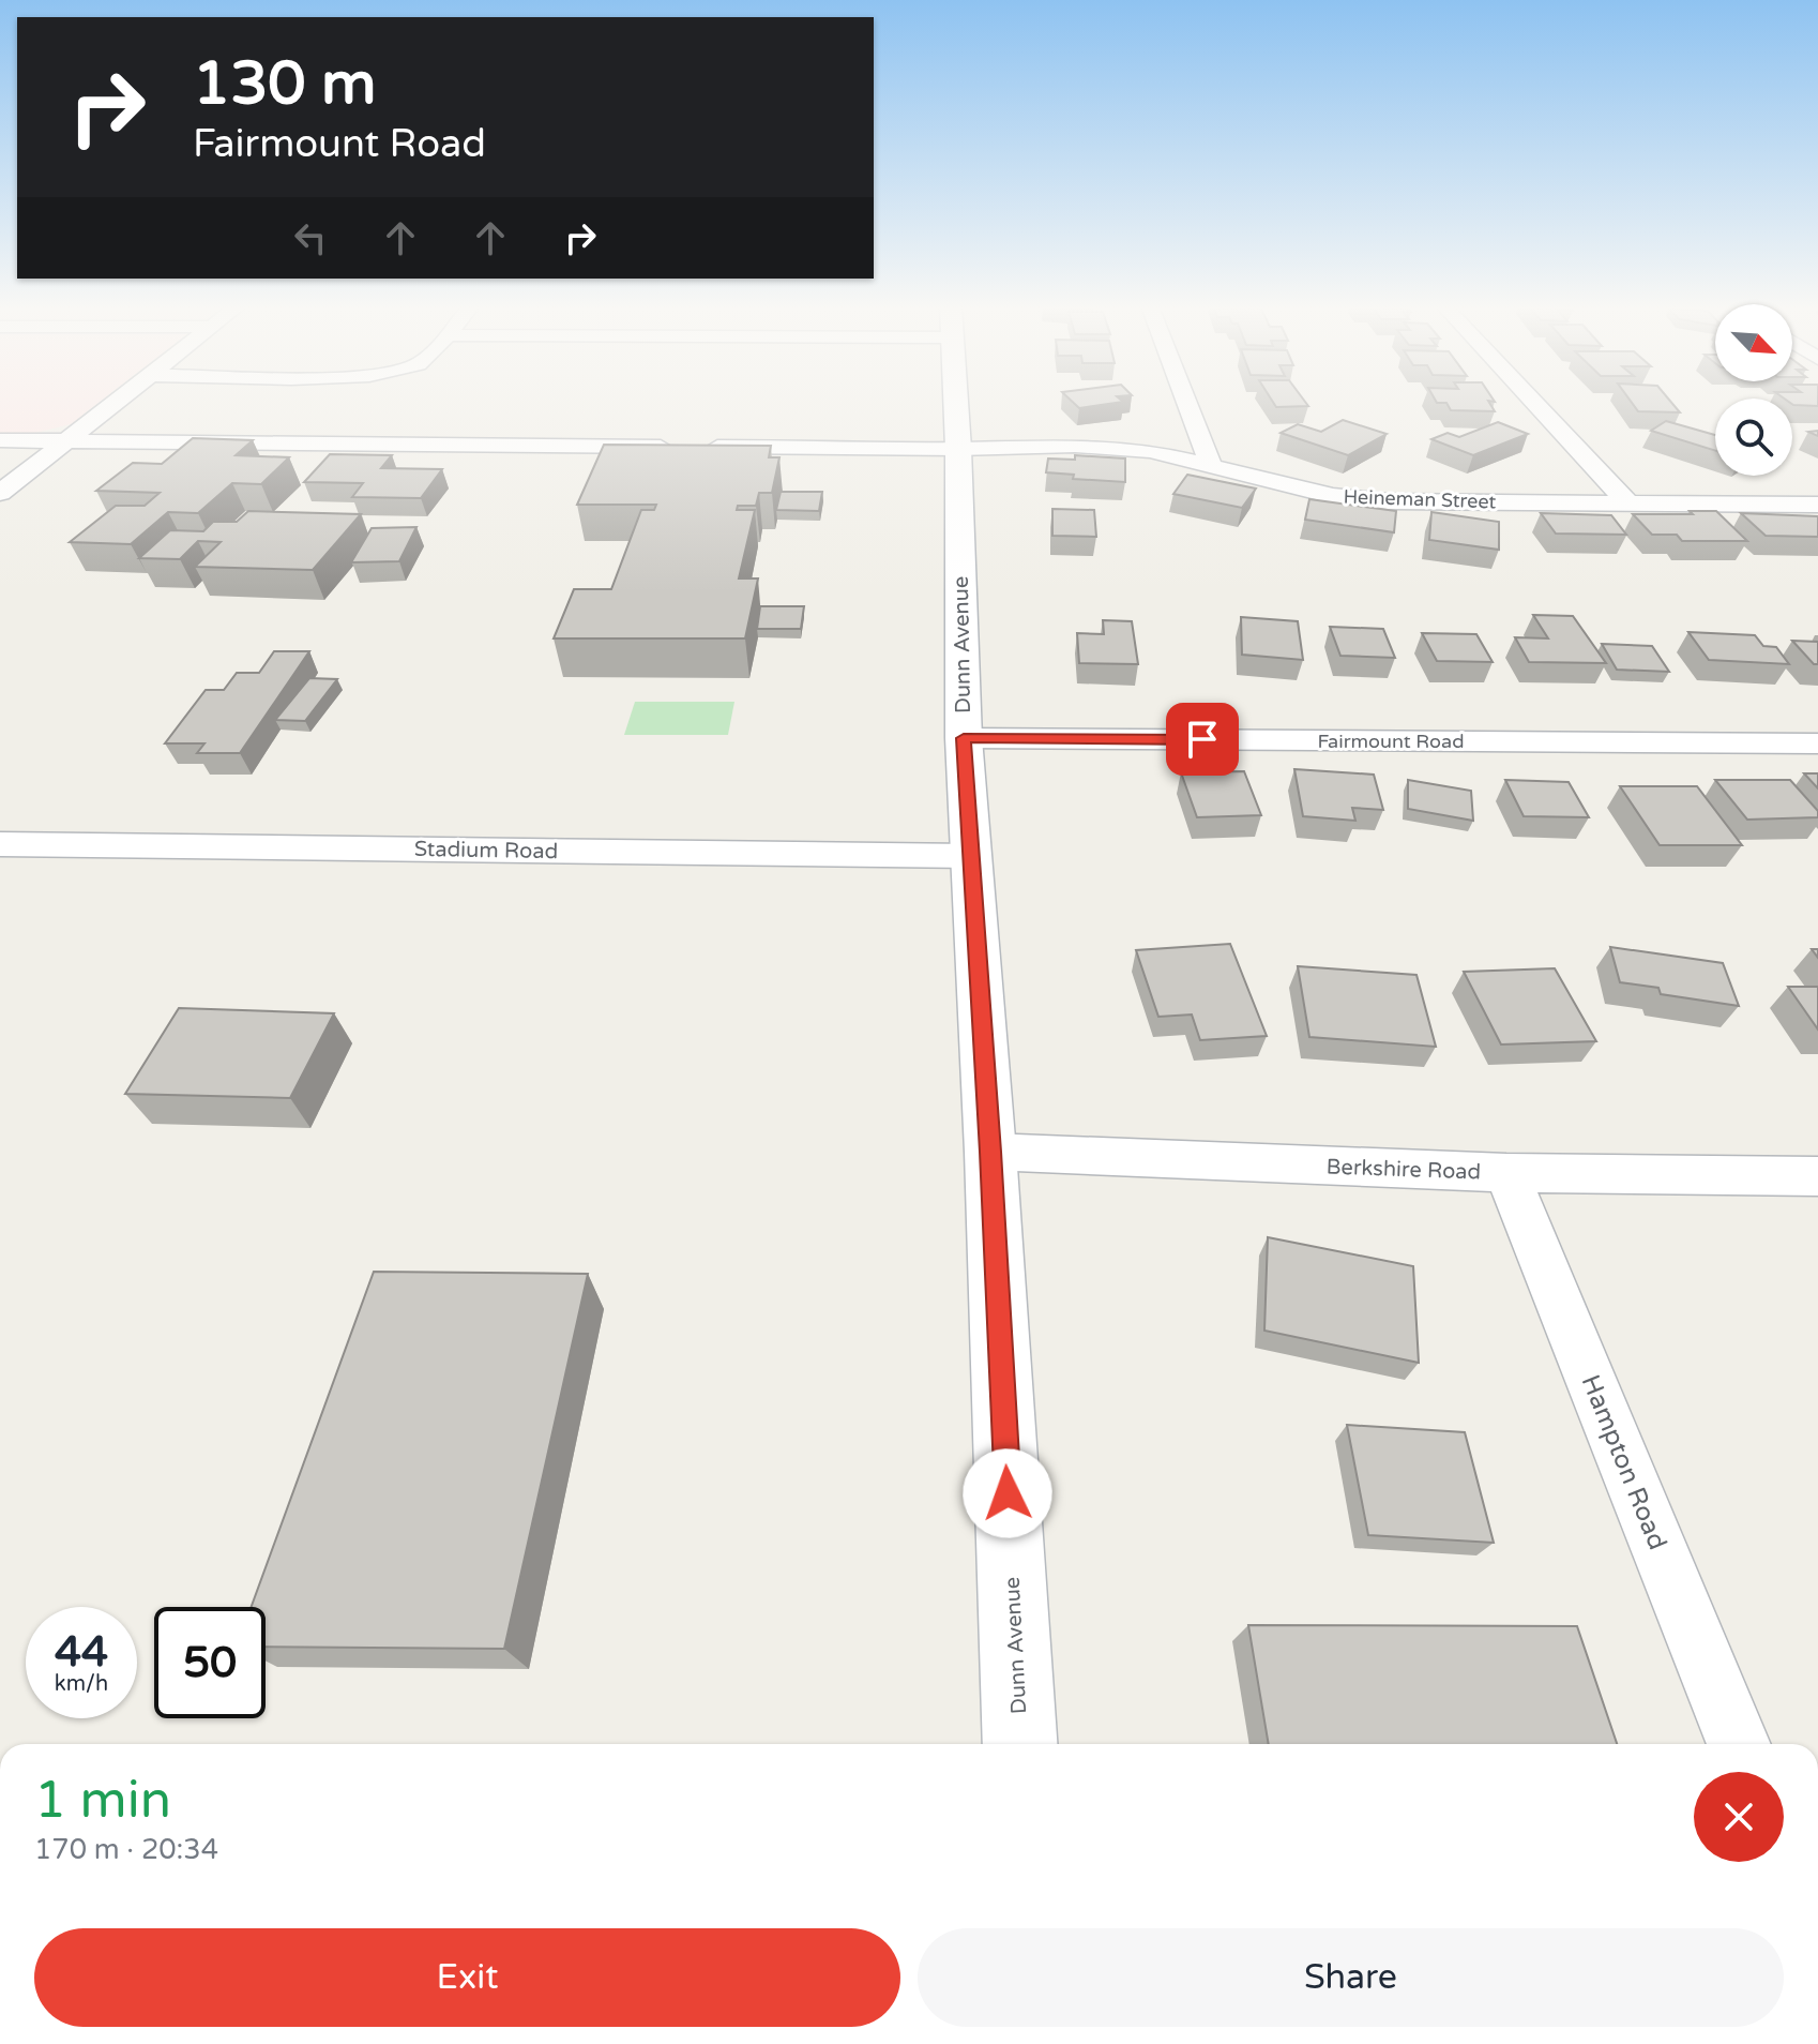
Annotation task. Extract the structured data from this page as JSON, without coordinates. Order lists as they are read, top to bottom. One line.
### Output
{"streets":{"main road":["Dunn Avenue"],"street":["Heineman Street","Fairmount Road","Stadium Road","Berkshire Road","Hampton Road"]},"crossings":[["Heineman Street","Dunn Avenue"],["Dunn Avenue","Fairmount Road"],["Dunn Avenue","Stadium Road"],["Dunn Avenue","Berkshire Road"],["Berkshire Road","Hampton Road"]],"north":"bottom right","page":{"turn":["130 m","Fairmount Road"],"speed":"44 km/h","limit":"50","heading":["1 min","170 m · 20:34"],"buttons":["Exit","Share"]}}
